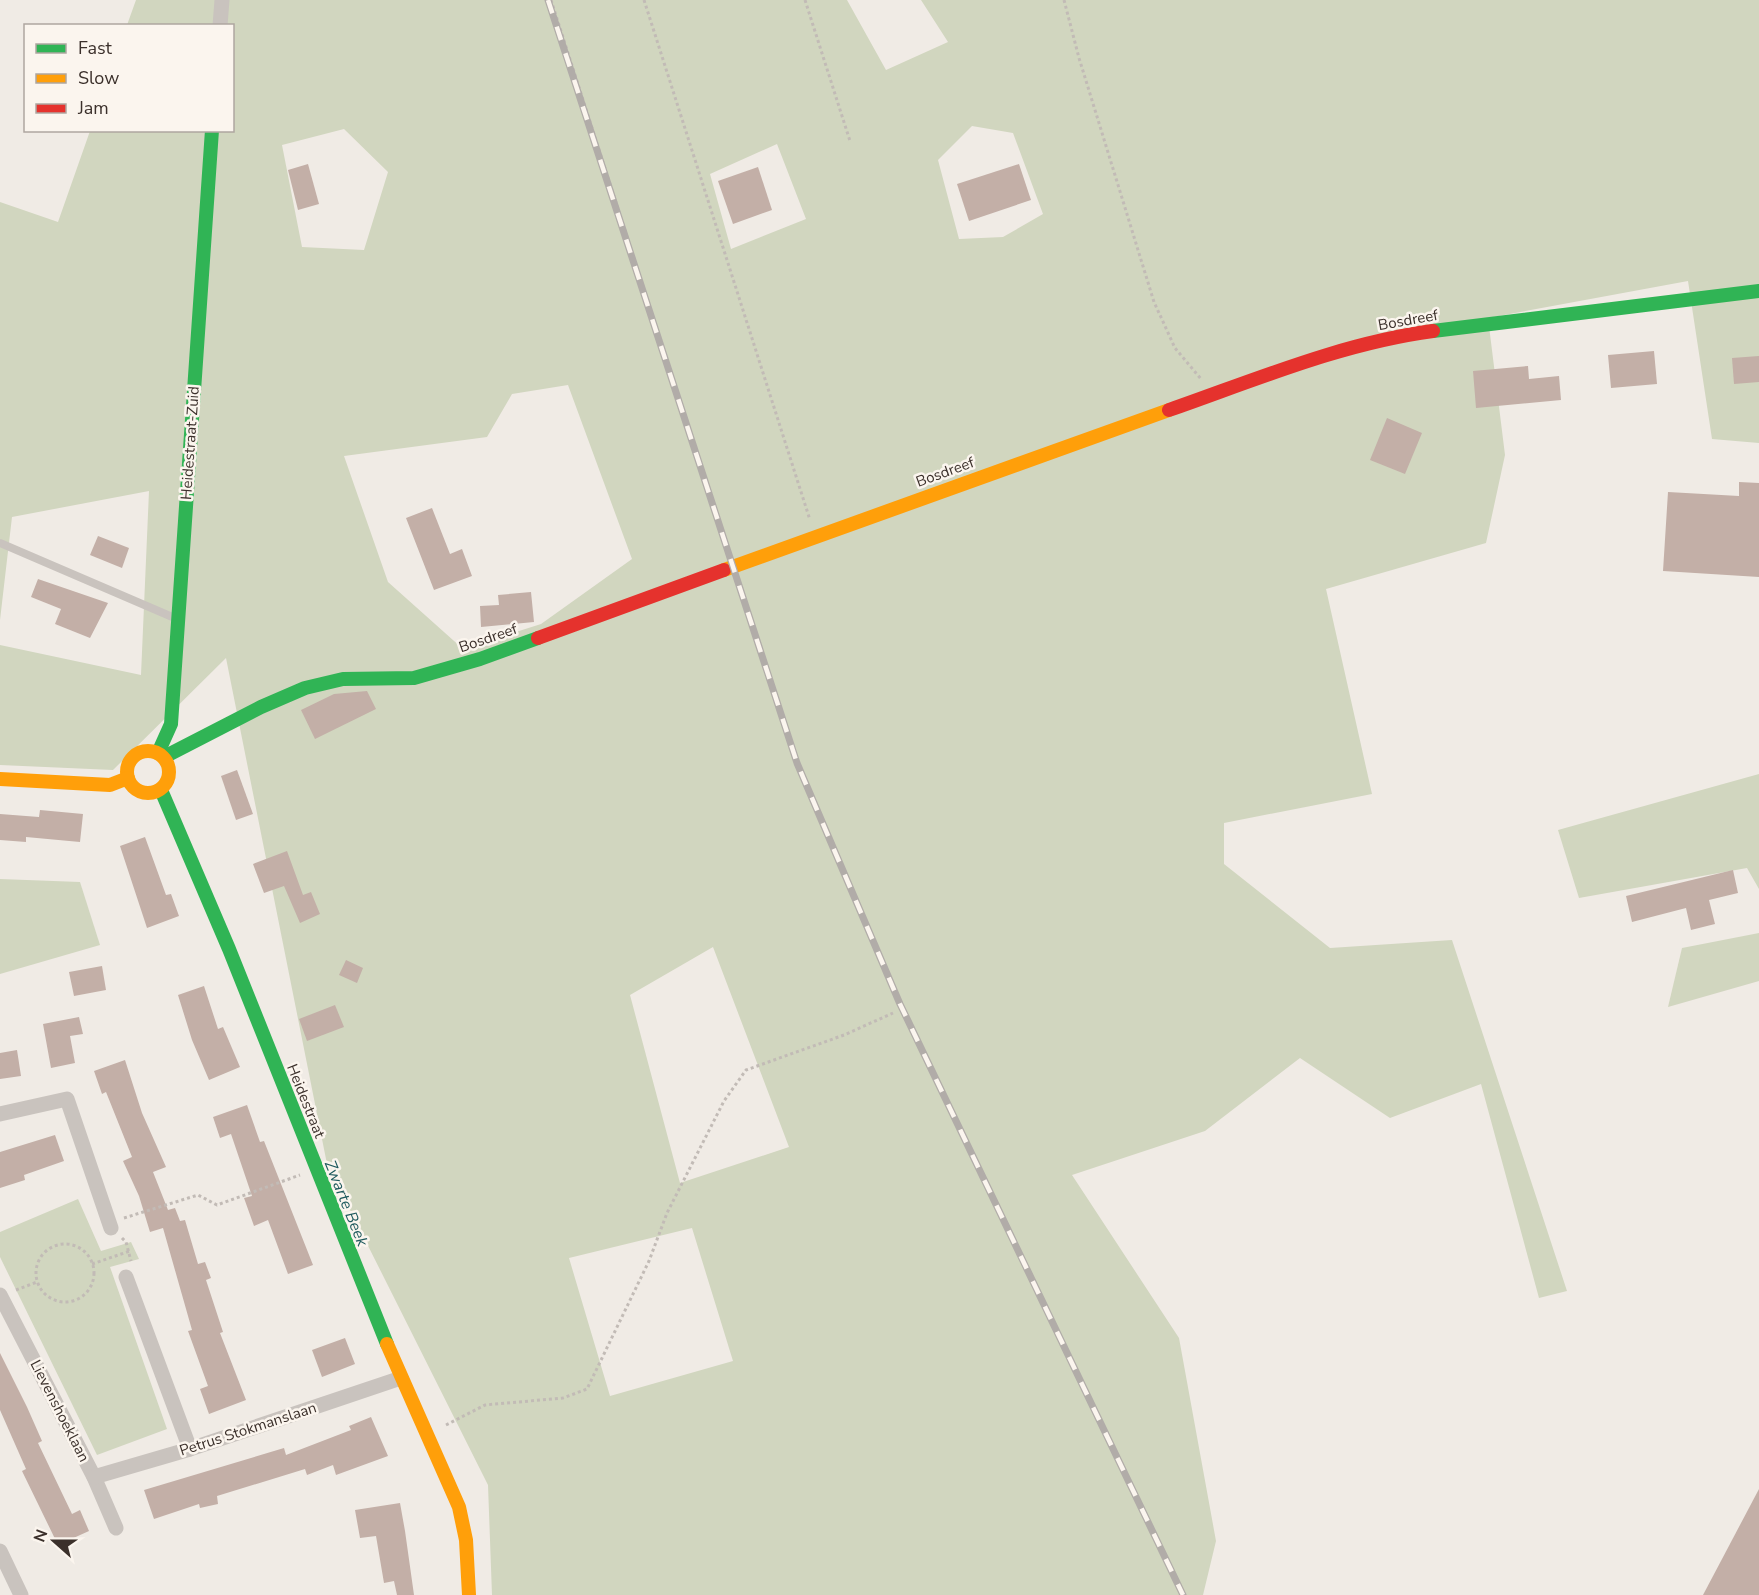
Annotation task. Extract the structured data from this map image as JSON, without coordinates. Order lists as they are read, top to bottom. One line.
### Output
{"streets":{"street":["Bosdreef","Heidestraat-Zuid","Heidestraat","Lievenshoeklaan","Petrus Stokmanslaan"]},"crossings":[["Bosdreef","Heidestraat-Zuid"],["Bosdreef","Heidestraat"],["Heidestraat-Zuid","Heidestraat"],["Heidestraat","Petrus Stokmanslaan"],["Lievenshoeklaan","Petrus Stokmanslaan"]],"water":["Zwarte Beek"],"legend":["Fast","Slow","Jam"],"north":"left"}
